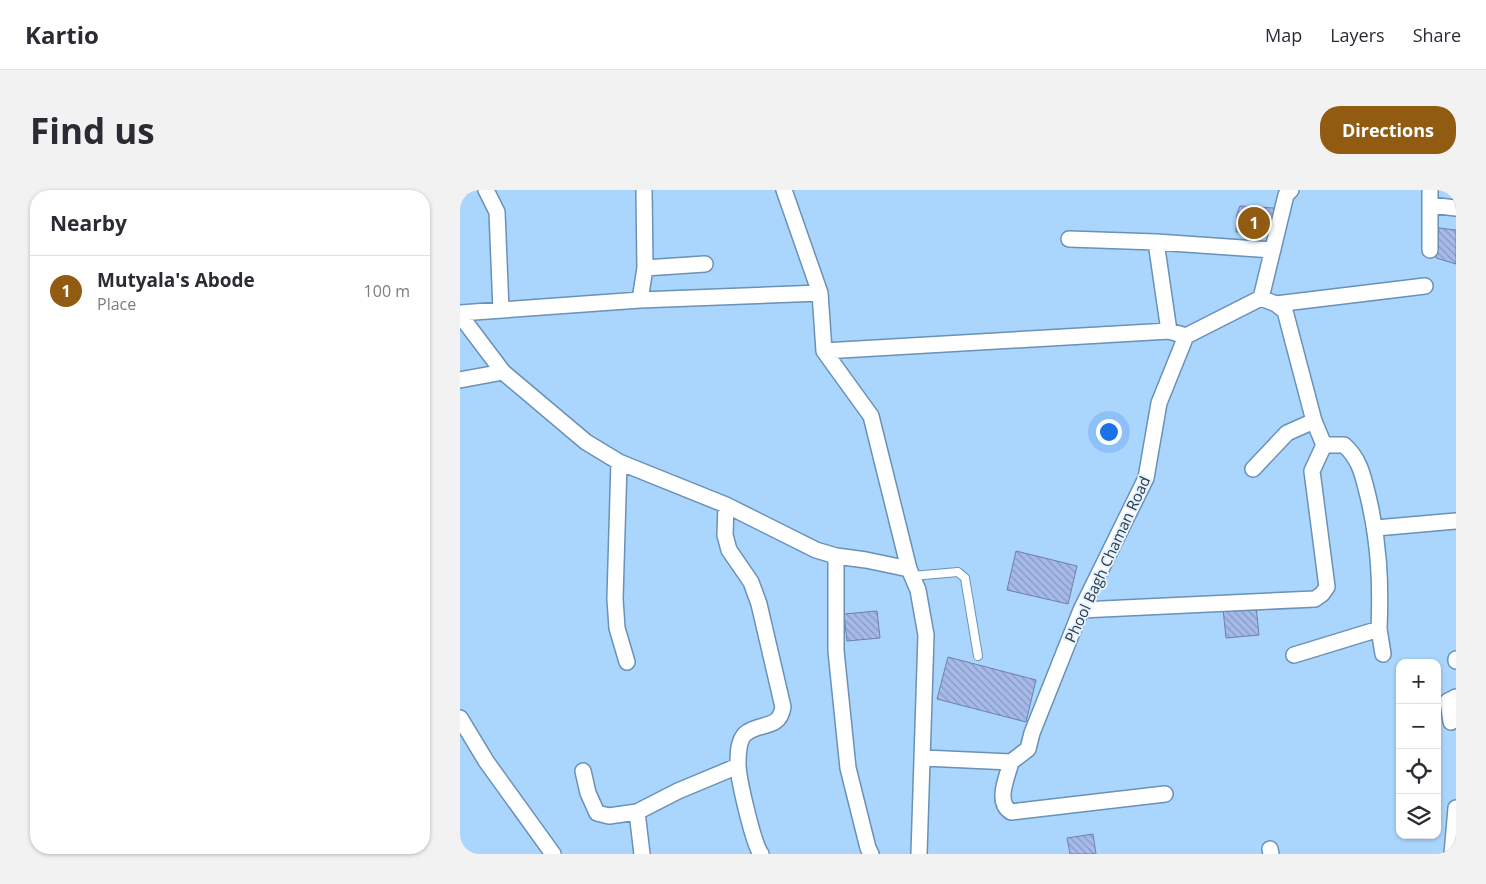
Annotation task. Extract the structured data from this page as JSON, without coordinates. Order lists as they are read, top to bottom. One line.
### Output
{"streets":{"street":["Phool Bagh Chaman Road"]},"page":{"header":"Kartio","nav":["Map","Layers","Share"],"buttons":"Directions","title":"Find us","heading":"Nearby","pins":"1","list":[{"mark":"1","name":"Mutyala's Abode","note":"Place","value":"100 m"}],"map_buttons":["+","−"]}}
